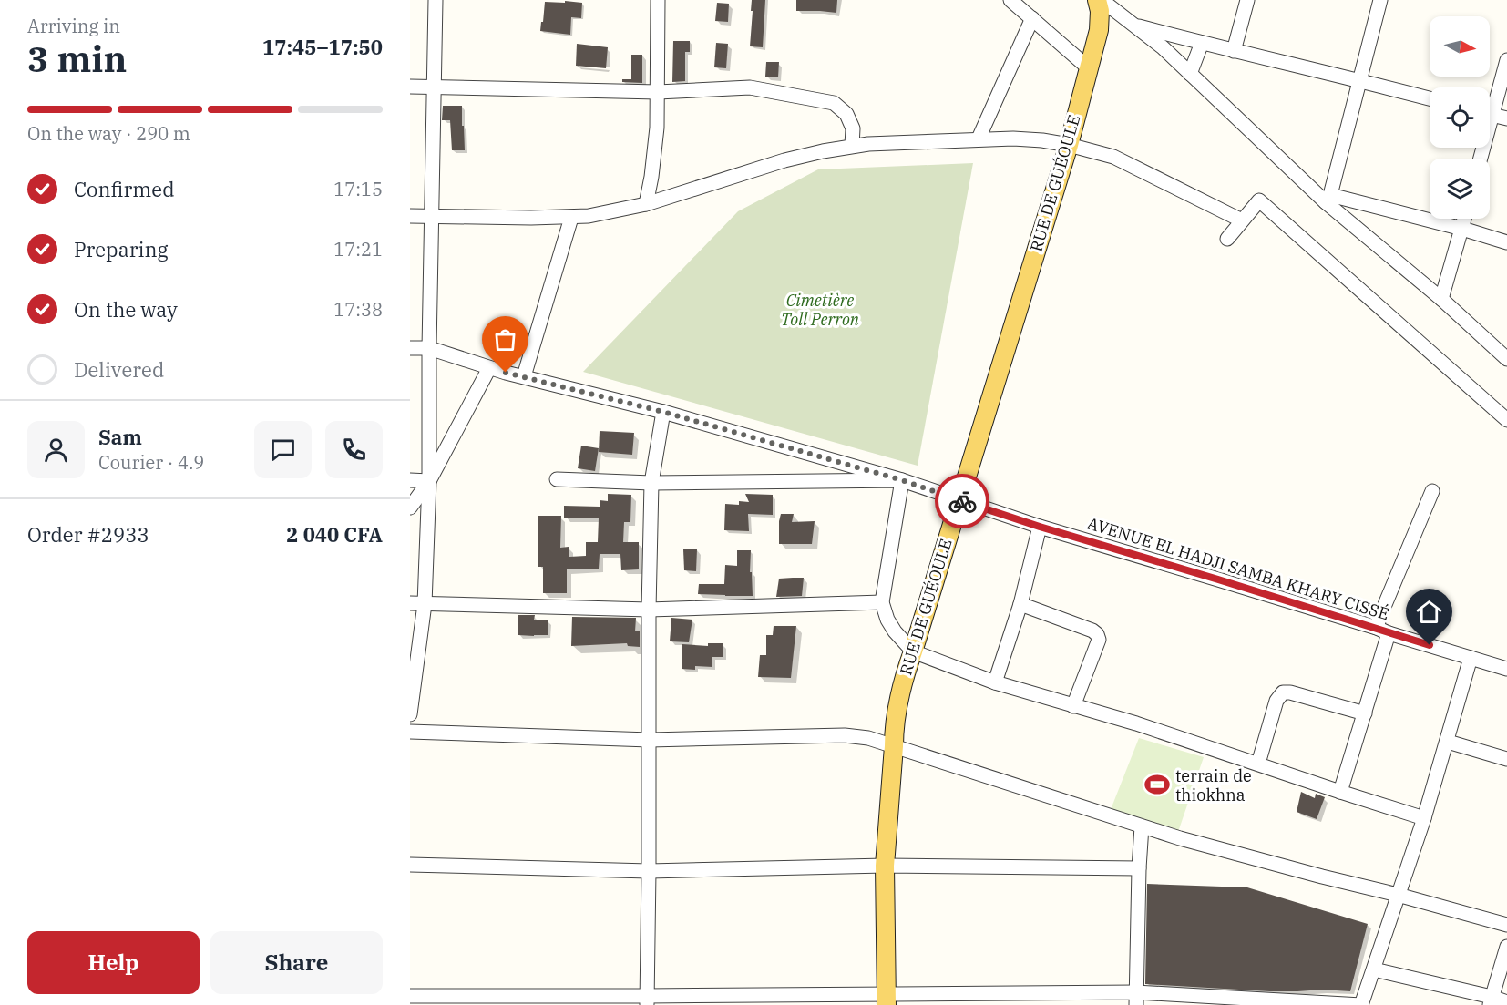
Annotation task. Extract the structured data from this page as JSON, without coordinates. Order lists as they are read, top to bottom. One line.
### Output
{"streets":{"main road":["RUE DE GUÉOULE"],"street":["AVENUE EL HADJI SAMBA KHARY CISSÉ"]},"crossings":[["RUE DE GUÉOULE","AVENUE EL HADJI SAMBA KHARY CISSÉ"]],"parks":["Cimetière Toll Perron"],"places":{"sports":["terrain de thiokhna"]},"north":"right","page":{"heading":["3 min","Arriving in","17:45–17:50"],"panel":["Sam","Courier · 4.9","Order #2933","2 040 CFA"],"bar":"On the way · 290 m","list":[["Confirmed","17:15"],["Preparing","17:21"],["On the way","17:38"],"Delivered"],"buttons":["Help","Share"]}}
